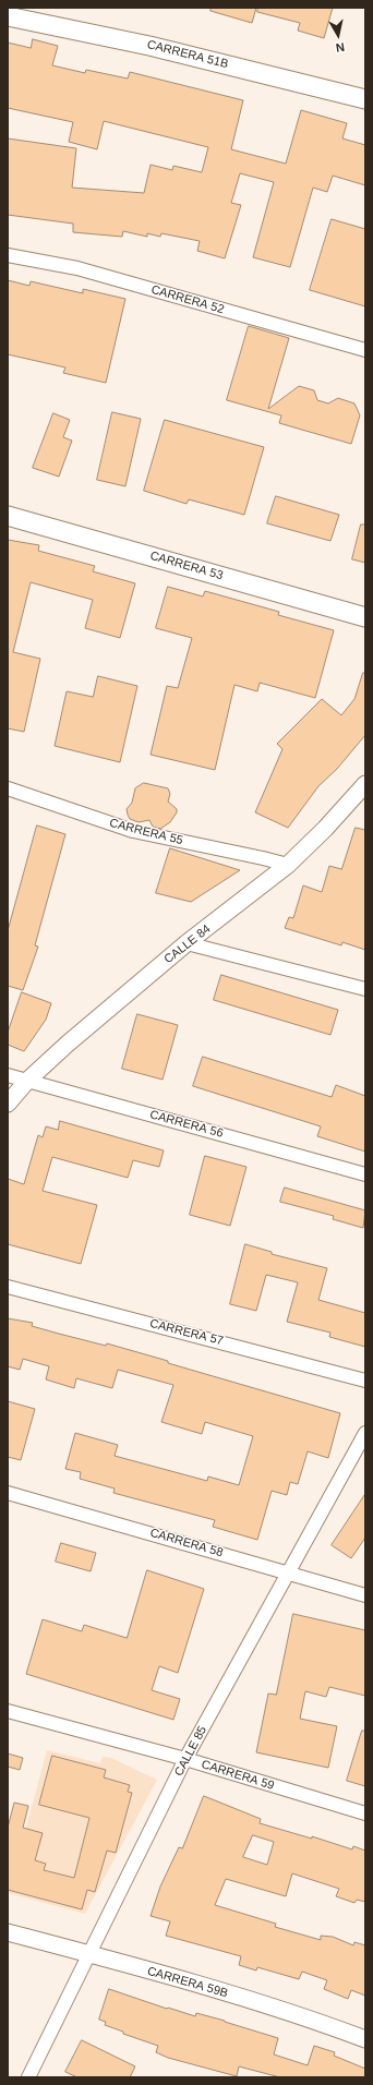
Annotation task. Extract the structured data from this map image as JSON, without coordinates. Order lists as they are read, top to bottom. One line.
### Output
{"streets":{"main road":["CARRERA 51B","CARRERA 53"],"street":["CARRERA 52","CARRERA 55","CALLE 84","CARRERA 56","CARRERA 57","CARRERA 58","CALLE 85","CARRERA 59","CARRERA 59B"]},"crossings":[["CARRERA 55","CALLE 84"],["CALLE 84","CARRERA 56"],["CARRERA 58","CALLE 85"],["CALLE 85","CARRERA 59"],["CALLE 85","CARRERA 59B"]],"north":"bottom"}
